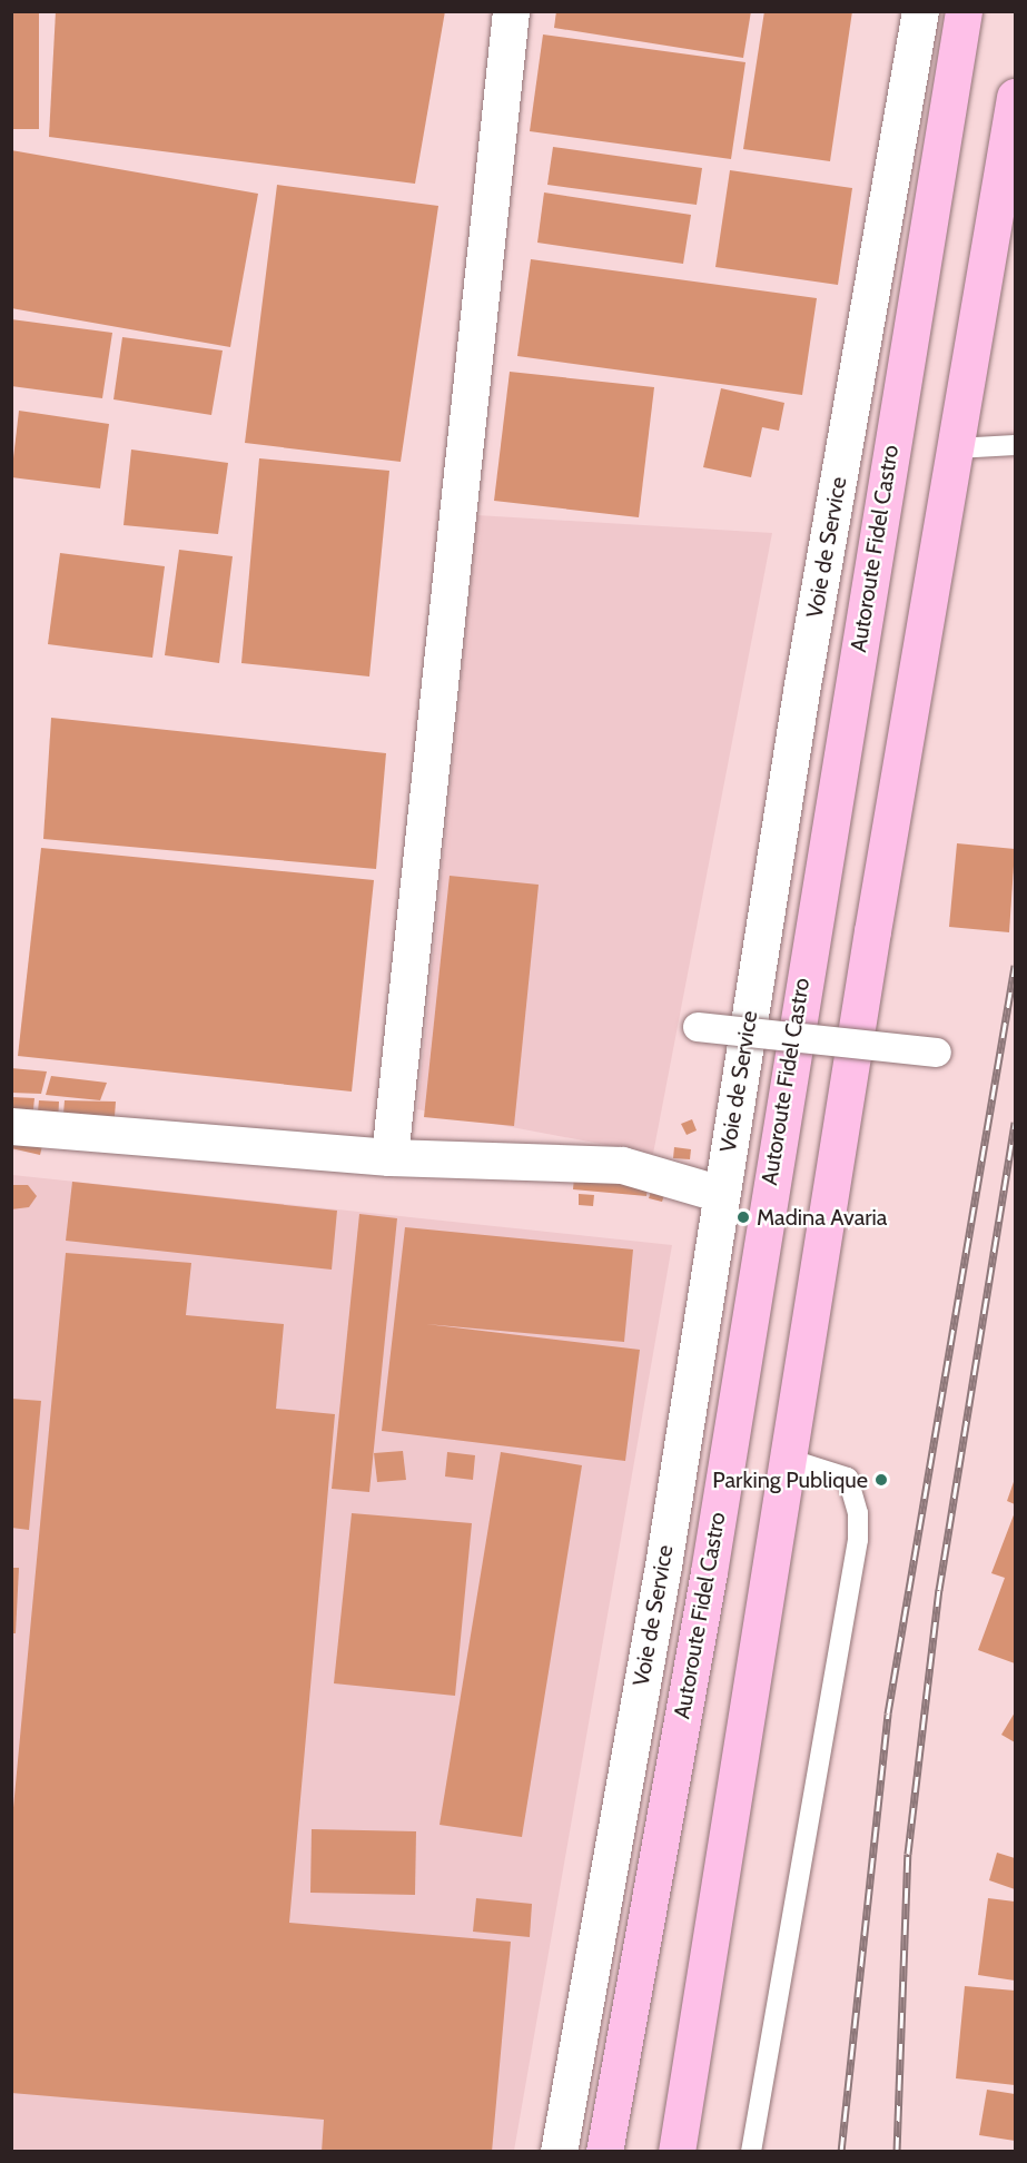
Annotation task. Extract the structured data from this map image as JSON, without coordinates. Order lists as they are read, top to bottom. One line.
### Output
{"streets":{"highway":["Autoroute Fidel Castro"],"street":["Voie de Service"]},"places":["Madina Avaria","Parking Publique"]}
